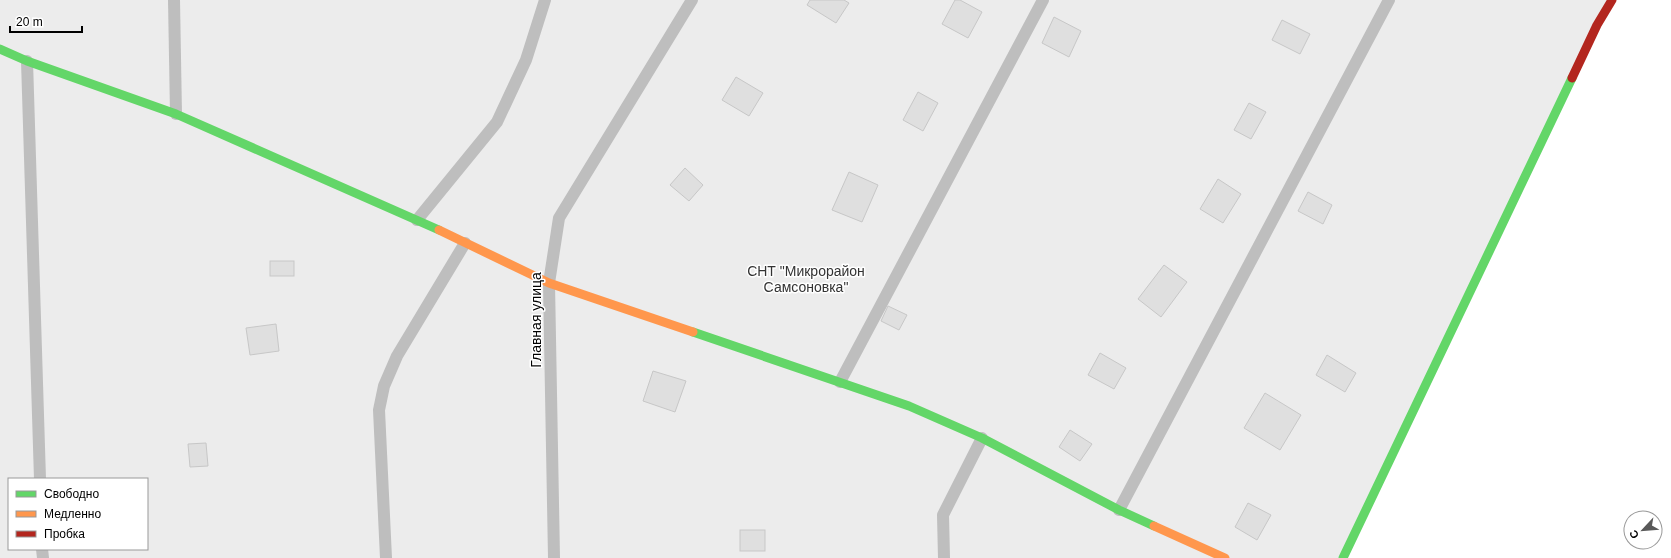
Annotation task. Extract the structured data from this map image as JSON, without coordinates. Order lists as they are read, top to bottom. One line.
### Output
{"streets":{"lane":["Главная улица"]},"parks":["СНТ \"Микрорайон Самсоновка\""],"legend":["Свободно","Медленно","Пробка"],"scale_bar":"20 m","north":"bottom left"}
